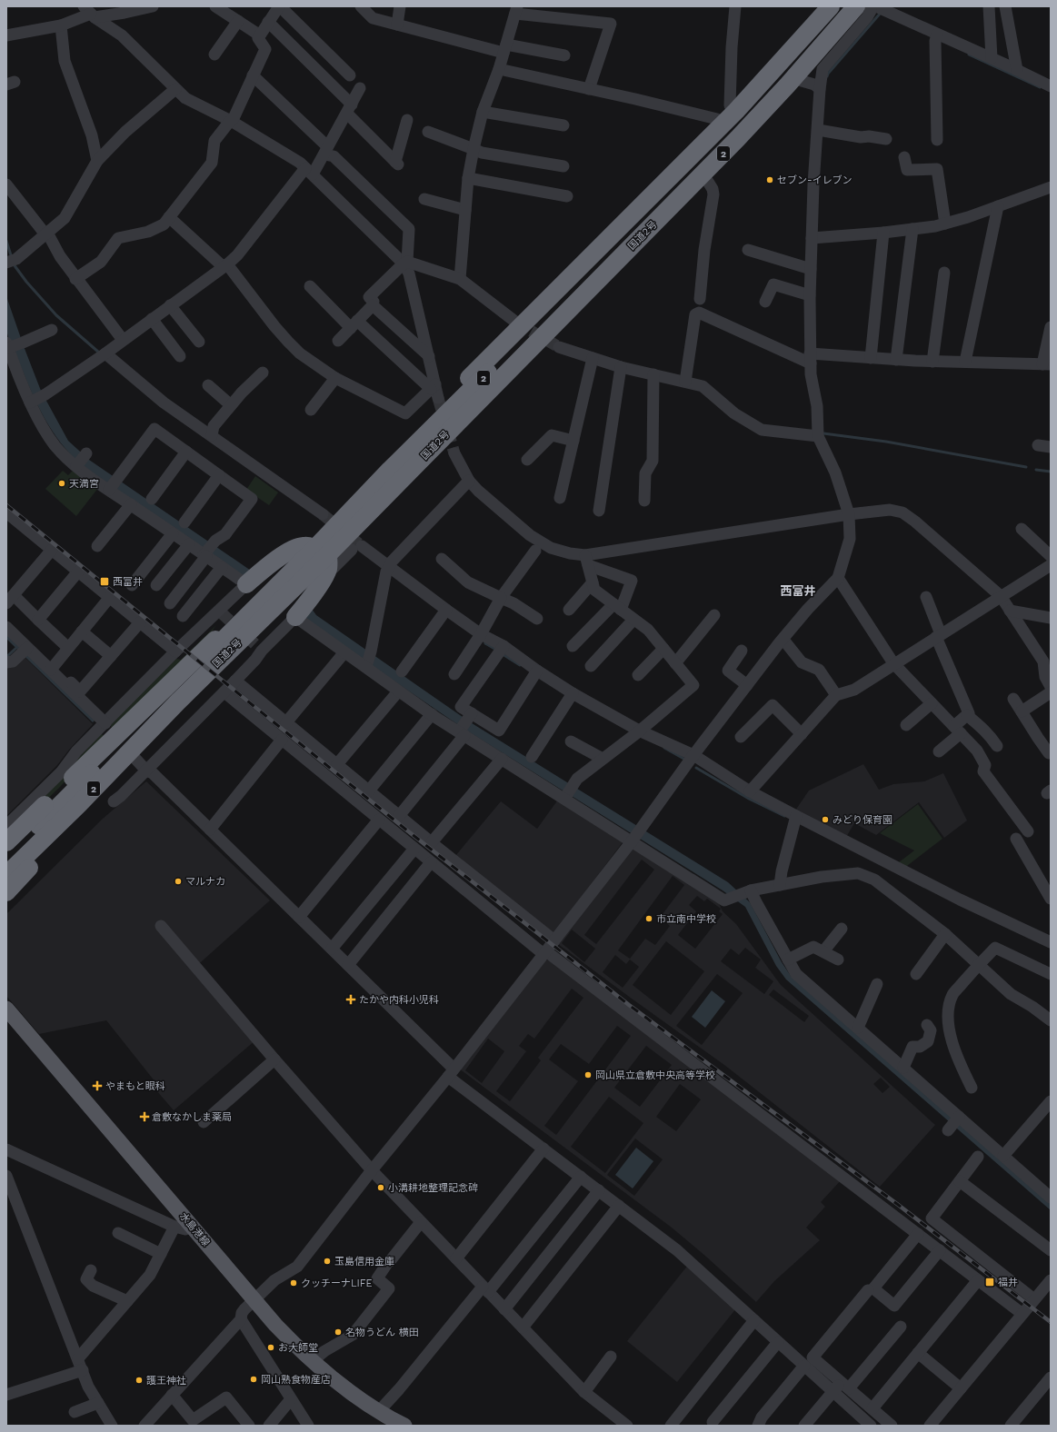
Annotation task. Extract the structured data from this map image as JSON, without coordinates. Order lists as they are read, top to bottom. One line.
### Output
{"streets":{"highway":["2","国道2号"],"main road":["水島港線"]},"districts":["西富井"],"places":{"other":["セブン-イレブン","天満宮","みどり保育園","マルナカ","市立南中学校","岡山県立倉敷中央高等学校","小溝耕地整理記念碑","玉島信用金庫","クッチーナLIFE","名物うどん 横田","お大師堂","岡山熟食物産店","護王神社"],"transit":["西富井","福井"],"health":["たかや内科小児科","やまもと眼科","倉敷なかしま薬局"]}}
